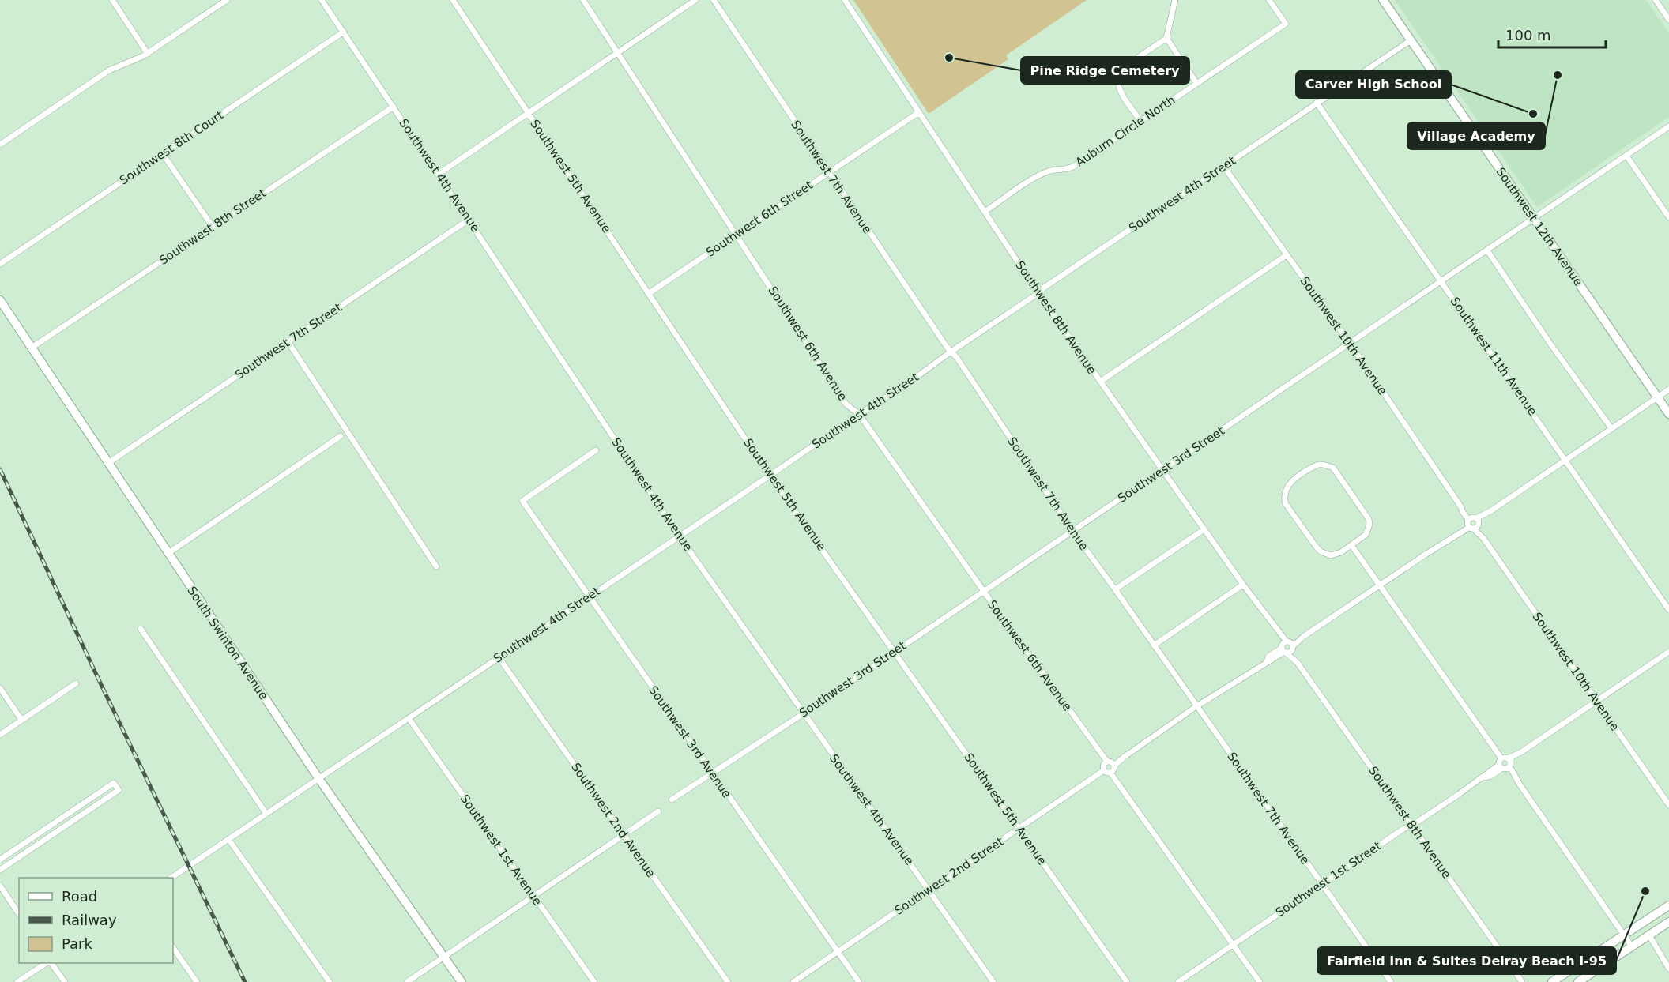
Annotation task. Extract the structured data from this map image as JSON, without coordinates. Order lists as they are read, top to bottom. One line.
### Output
{"streets":{"street":["Auburn Circle North","Southwest 8th Court","Southwest 4th Avenue","Southwest 5th Avenue","Southwest 7th Avenue","Southwest 4th Street","Southwest 6th Street","Southwest 8th Street","Southwest 12th Avenue","Southwest 8th Avenue","Southwest 10th Avenue","Southwest 7th Street","Southwest 6th Avenue","Southwest 11th Avenue","Southwest 3rd Street","South Swinton Avenue","Southwest 3rd Avenue","Southwest 2nd Avenue","Southwest 1st Avenue","Southwest 2nd Street","Southwest 1st Street"]},"crossings":[["Auburn Circle North","Southwest 8th Avenue"],["Southwest 8th Court","Southwest 4th Avenue"],["Southwest 4th Avenue","Southwest 4th Street"],["Southwest 4th Avenue","Southwest 8th Street"],["Southwest 4th Avenue","Southwest 7th Street"],["Southwest 4th Avenue","Southwest 3rd Street"],["Southwest 4th Avenue","Southwest 2nd Street"],["Southwest 5th Avenue","Southwest 4th Street"],["Southwest 5th Avenue","Southwest 6th Street"],["Southwest 5th Avenue","Southwest 3rd Street"],["Southwest 5th Avenue","Southwest 2nd Street"],["Southwest 7th Avenue","Southwest 4th Street"],["Southwest 7th Avenue","Southwest 6th Street"],["Southwest 7th Avenue","Southwest 3rd Street"],["Southwest 7th Avenue","Southwest 1st Street"],["Southwest 4th Street","Southwest 12th Avenue"],["Southwest 4th Street","Southwest 8th Avenue"],["Southwest 4th Street","Southwest 10th Avenue"],["Southwest 4th Street","Southwest 6th Avenue"],["Southwest 4th Street","Southwest 11th Avenue"],["Southwest 4th Street","South Swinton Avenue"],["Southwest 4th Street","Southwest 3rd Avenue"],["Southwest 4th Street","Southwest 2nd Avenue"],["Southwest 4th Street","Southwest 1st Avenue"],["Southwest 6th Street","Southwest 8th Avenue"],["Southwest 6th Street","Southwest 6th Avenue"],["Southwest 8th Street","South Swinton Avenue"],["Southwest 12th Avenue","Southwest 3rd Street"],["Southwest 8th Avenue","Southwest 3rd Street"],["Southwest 8th Avenue","Southwest 1st Street"],["Southwest 10th Avenue","Southwest 3rd Street"],["Southwest 10th Avenue","Southwest 1st Street"],["Southwest 7th Street","South Swinton Avenue"],["Southwest 6th Avenue","Southwest 3rd Street"],["Southwest 6th Avenue","Southwest 2nd Street"],["Southwest 6th Avenue","Southwest 1st Street"],["Southwest 11th Avenue","Southwest 3rd Street"],["Southwest 3rd Street","Southwest 3rd Avenue"],["Southwest 3rd Avenue","Southwest 2nd Street"]],"places":["Pine Ridge Cemetery","Village Academy","Carver High School","Fairfield Inn & Suites Delray Beach I-95"],"legend":["Road","Railway","Park"],"scale_bar":"100 m"}
